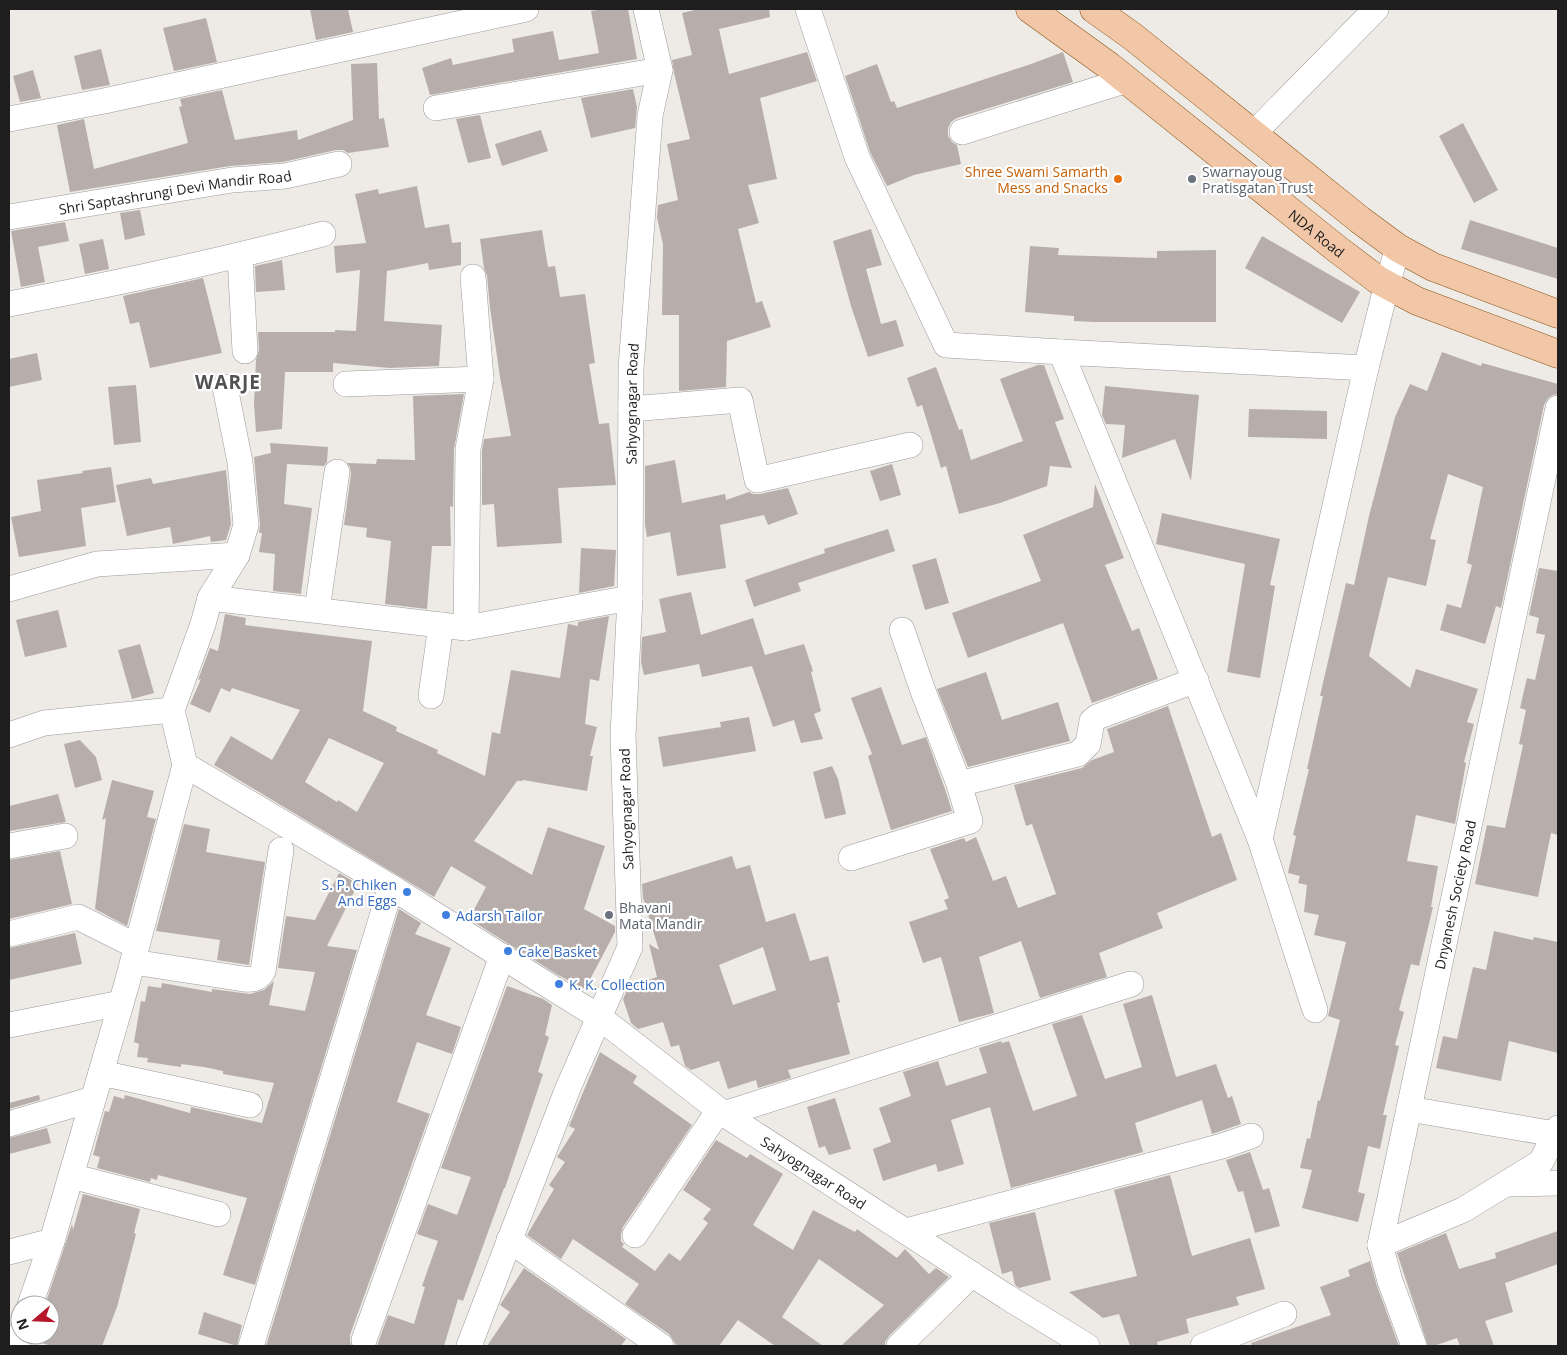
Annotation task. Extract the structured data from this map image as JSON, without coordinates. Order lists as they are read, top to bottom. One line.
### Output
{"streets":{"main road":["NDA Road"],"street":["Shri Saptashrungi Devi Mandir Road","Sahyognagar Road","Dnyanesh Society Road"]},"districts":["WARJE"],"places":["Shree Swami Samarth Mess and Snacks","Swarnayoug Pratisgatan Trust","S. P. Chiken And Eggs","Adarsh Tailor","Bhavani Mata Mandir","Cake Basket","K. K. Collection"],"north":"left"}
